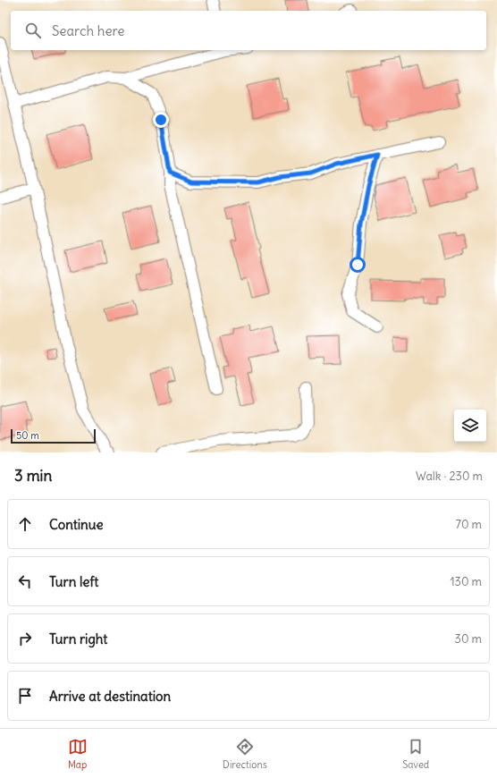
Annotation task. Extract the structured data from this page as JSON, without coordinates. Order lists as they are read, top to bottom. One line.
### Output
{"scale_bar":"50 m","page":{"search":"Search here","scale":"50 m","heading":["3 min","Walk · 230 m"],"list":[["Continue","70 m"],["Turn left","130 m"],["Turn right","30 m"],"Arrive at destination"],"nav":["Map","Directions","Saved"]}}
